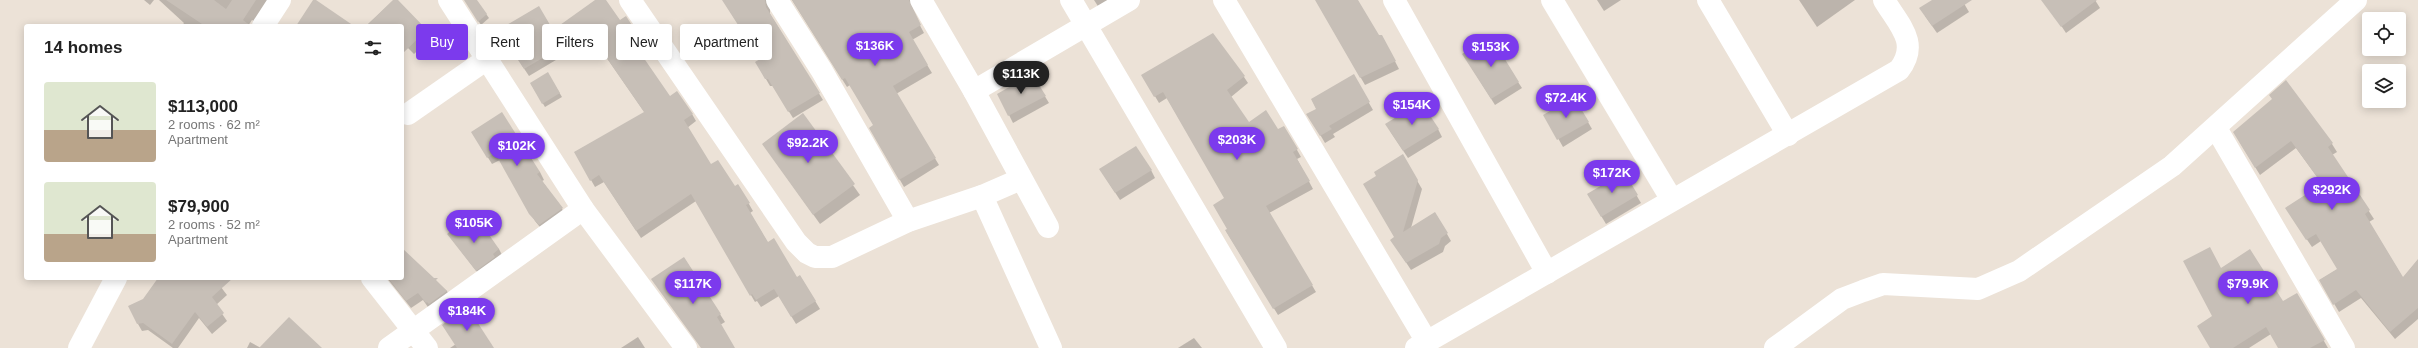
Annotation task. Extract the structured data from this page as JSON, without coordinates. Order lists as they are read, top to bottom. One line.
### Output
{"page":{"chip":["Buy","Rent","Filters","New","Apartment"],"heading":"14 homes","price":["$136K","$153K","$113K","$72.4K","$154K","$203K","$92.2K","$102K","$172K","$292K","$105K","$117K","$79.9K","$184K"],"list":[{"name":"$113,000","note":"2 rooms · 62 m² · Apartment"},{"name":"$79,900","note":"2 rooms · 52 m² · Apartment"}]}}
